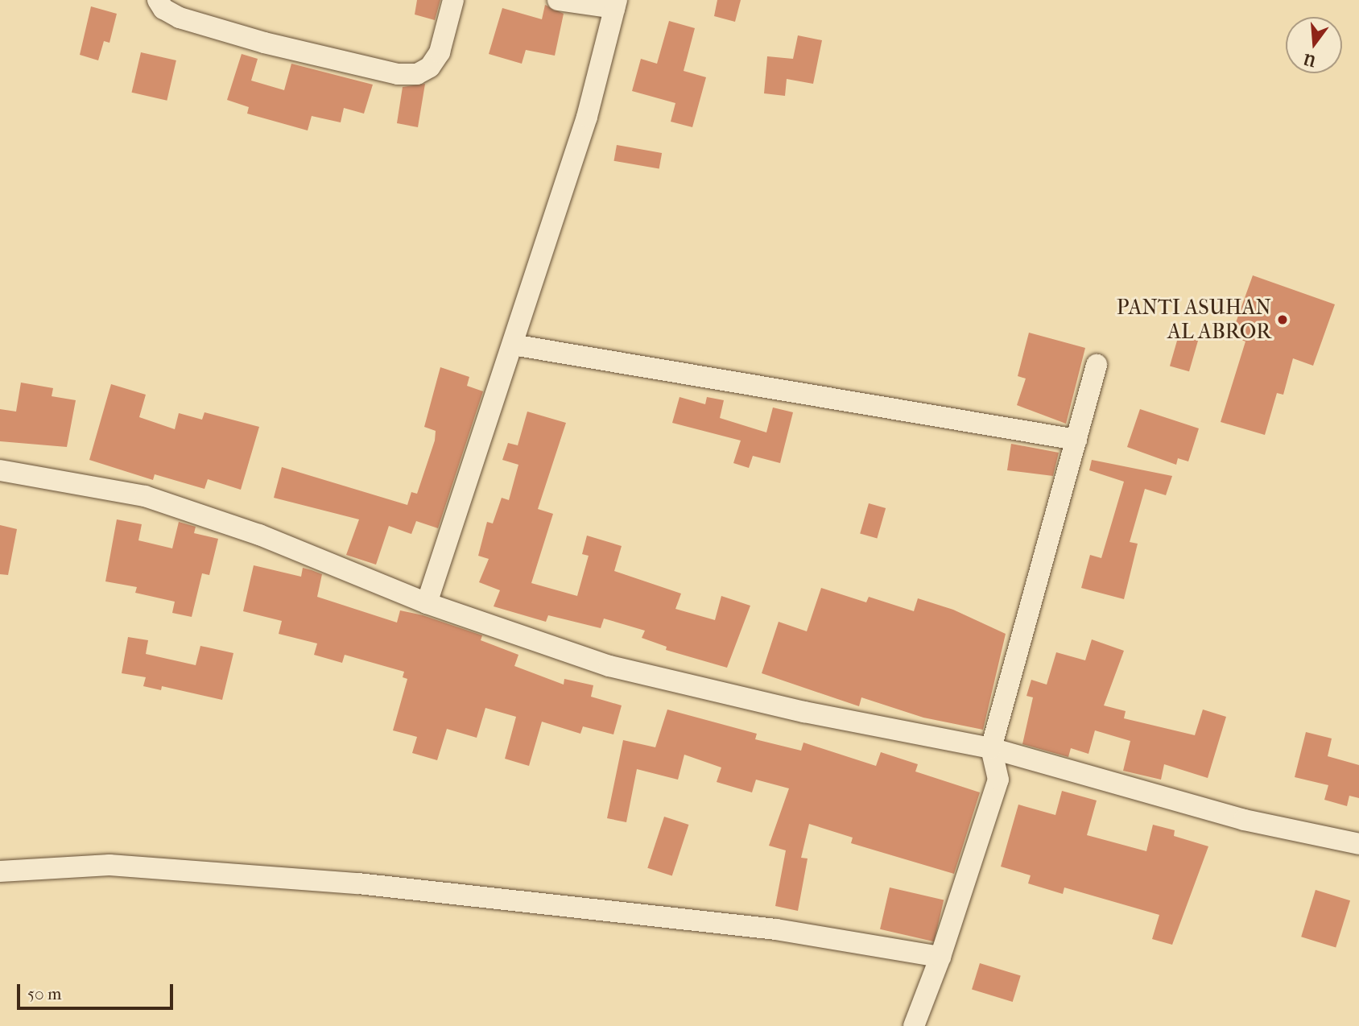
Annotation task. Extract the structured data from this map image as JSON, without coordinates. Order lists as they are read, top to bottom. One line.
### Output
{"places":["PANTI ASUHAN AL ABROR"],"scale_bar":"50 m","north":"bottom"}
